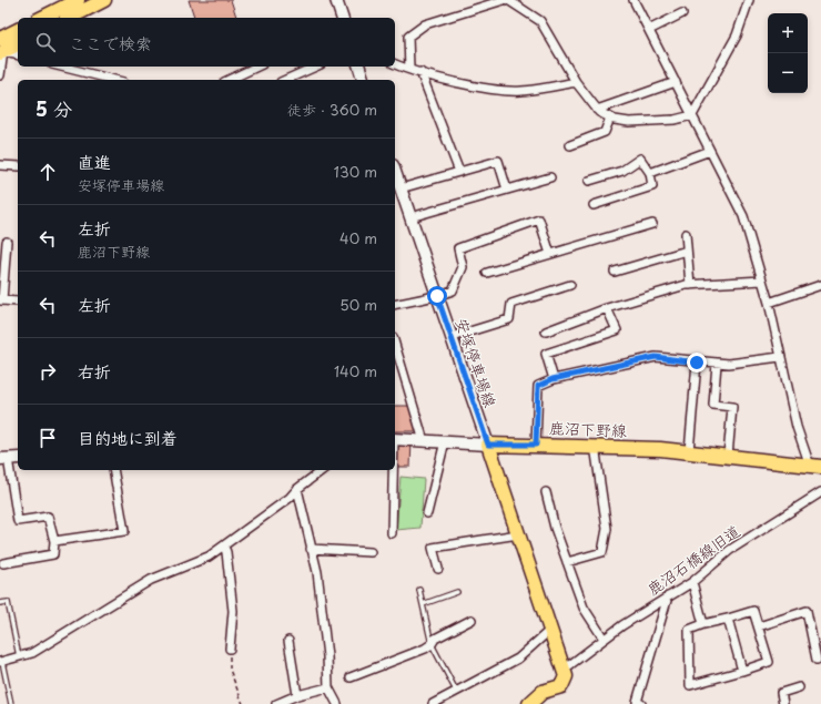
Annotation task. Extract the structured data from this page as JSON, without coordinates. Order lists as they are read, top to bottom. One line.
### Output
{"streets":{"main road":["安塚停車場線","鹿沼下野線"],"street":["鹿沼石橋線旧道"]},"crossings":[["安塚停車場線","鹿沼下野線"]],"page":{"map_buttons":["+","−"],"search":"ここで検索","heading":["5 分","徒歩 · 360 m"],"list":[["直進","安塚停車場線","130 m"],["左折","鹿沼下野線","40 m"],["左折","50 m"],["右折","140 m"],"目的地に到着"]}}
